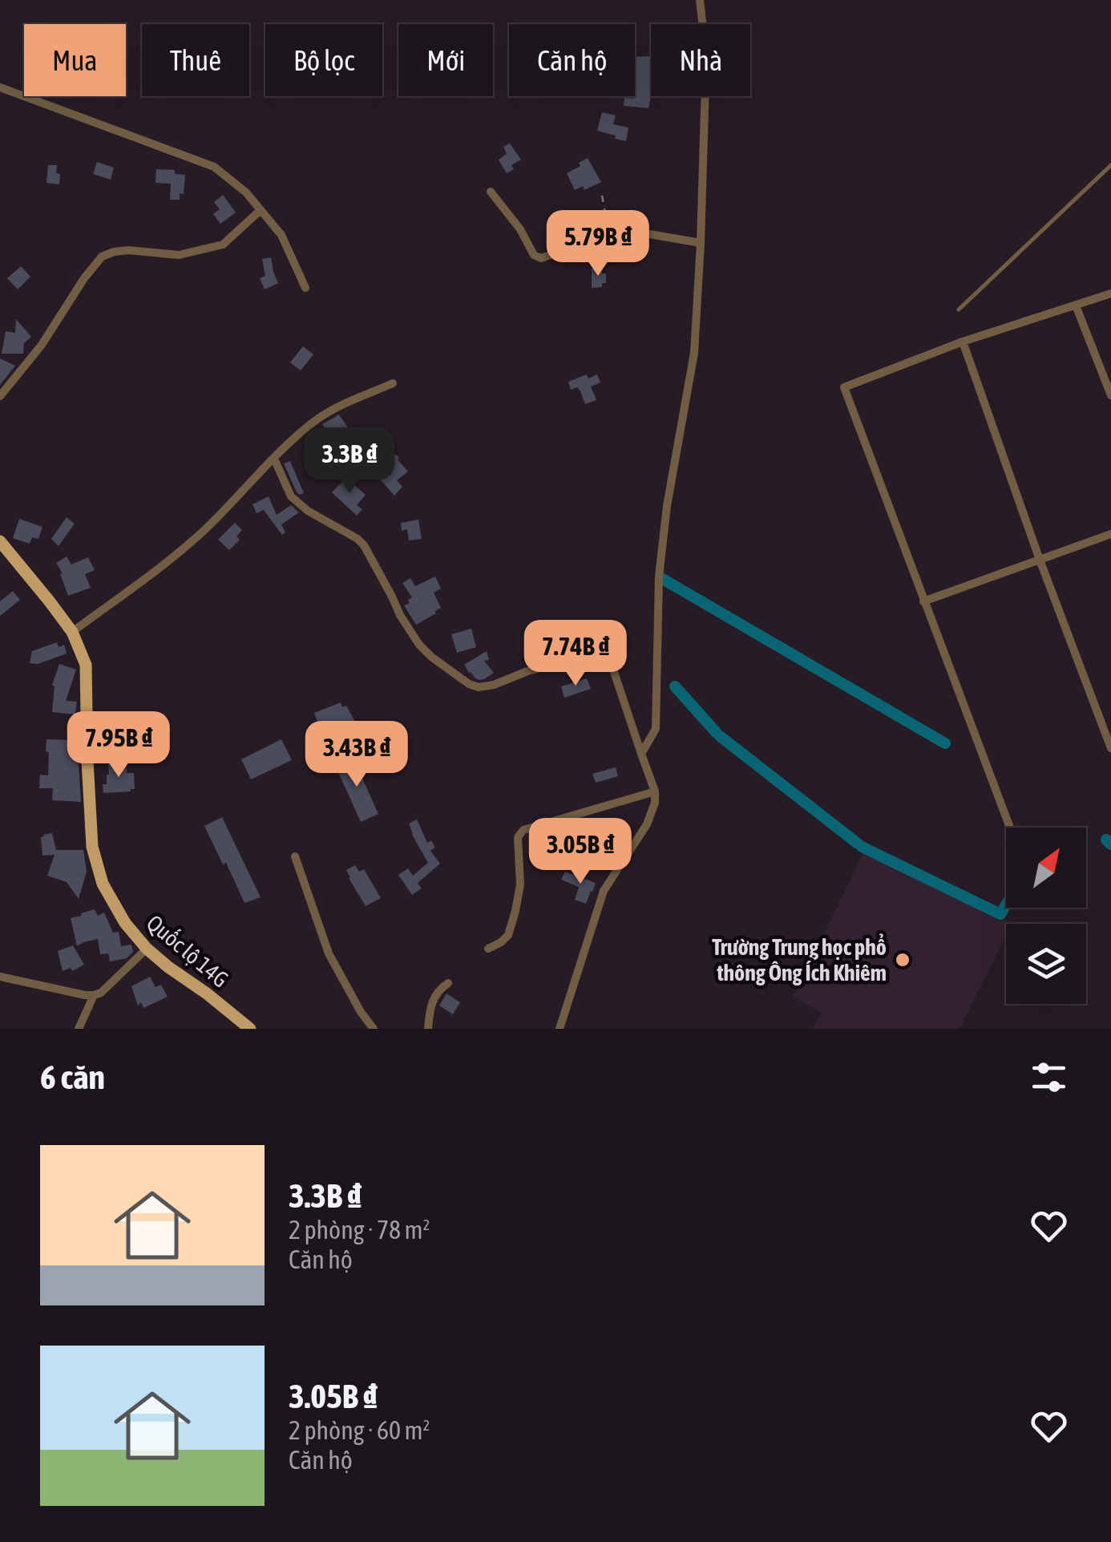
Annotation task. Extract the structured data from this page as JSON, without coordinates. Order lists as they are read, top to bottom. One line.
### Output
{"streets":{"main road":["Quốc lộ 14G"]},"places":["Trường Trung học phổ thông Ông Ích Khiêm"],"north":"top right","page":{"chip":["Mua","Thuê","Bộ lọc","Mới","Căn hộ","Nhà"],"price":["5.79B ₫","3.3B ₫","7.74B ₫","7.95B ₫","3.43B ₫","3.05B ₫"],"heading":"6 căn","list":[{"name":"3.3B ₫","note":"2 phòng · 78 m² · Căn hộ"},{"name":"3.05B ₫","note":"2 phòng · 60 m² · Căn hộ"}]}}
